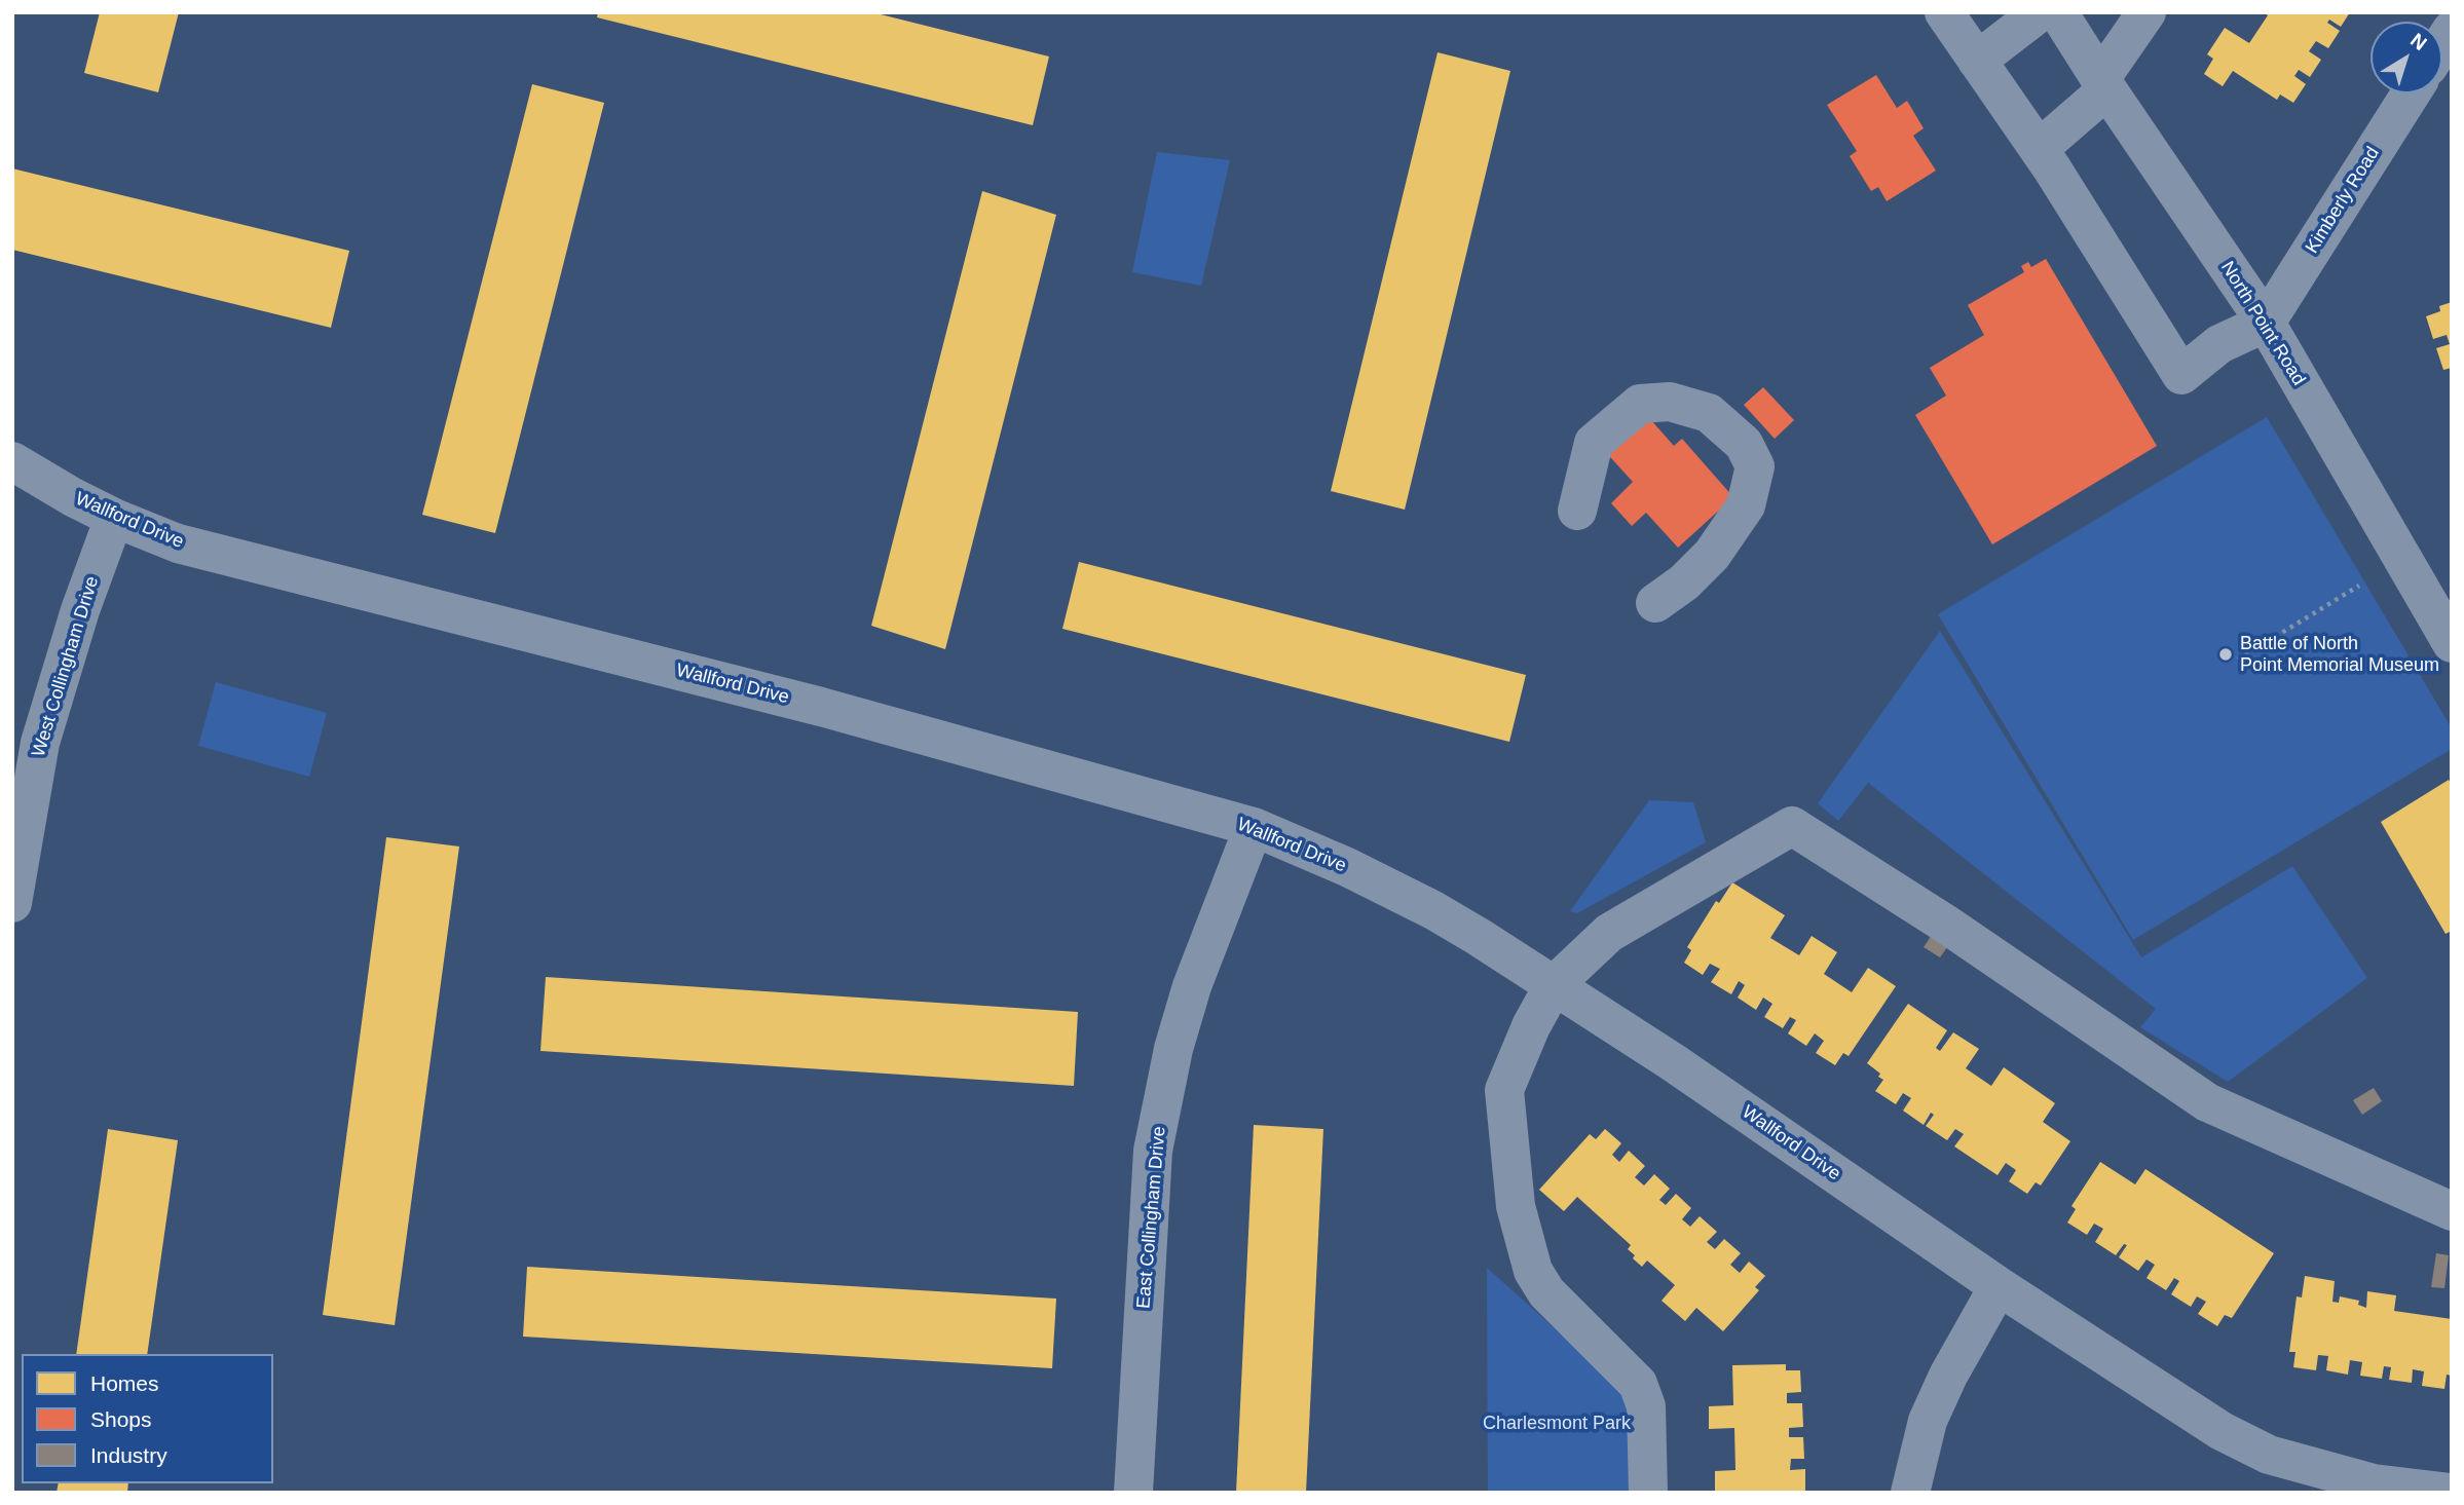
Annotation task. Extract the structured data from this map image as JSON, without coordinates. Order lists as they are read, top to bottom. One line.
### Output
{"streets":{"street":["Kimberly Road","North Point Road","Wallford Drive","West Collingham Drive","East Collingham Drive"]},"crossings":[["Kimberly Road","North Point Road"],["Wallford Drive","West Collingham Drive"],["Wallford Drive","East Collingham Drive"]],"parks":["Charlesmont Park"],"places":["Battle of North Point Memorial Museum"],"legend":["Homes","Shops","Industry"],"north":"top right"}
